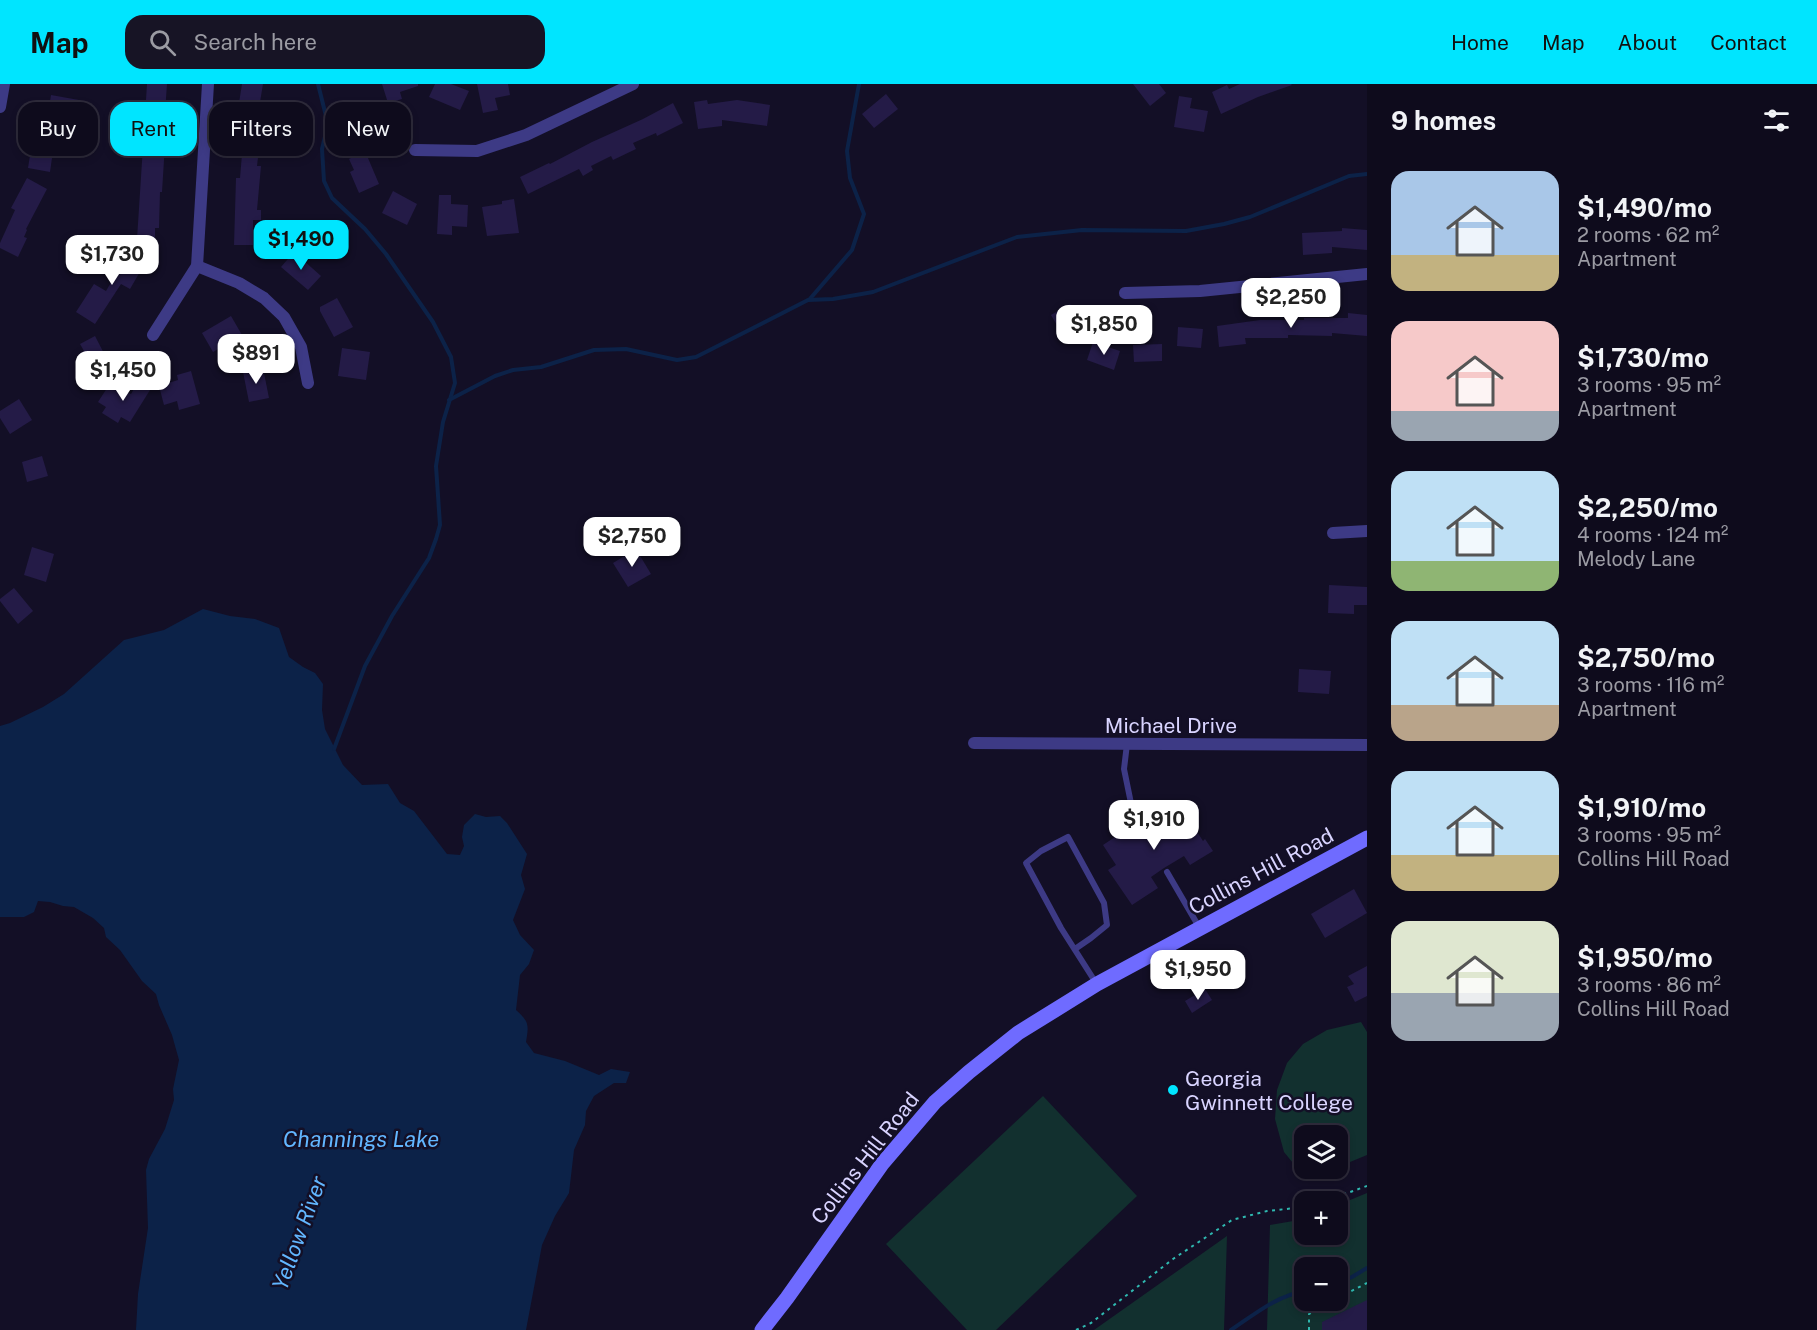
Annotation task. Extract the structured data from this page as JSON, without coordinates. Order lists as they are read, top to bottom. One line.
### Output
{"streets":{"street":["Michael Drive","Collins Hill Road"]},"water":["Channings Lake","Yellow River"],"places":["Georgia Gwinnett College"],"page":{"header":"Map","search":"Search here","nav":["Home","Map","About","Contact"],"heading":"9 homes","chip":["Buy","Rent","Filters","New"],"list":[{"name":"$1,490/mo","note":"2 rooms · 62 m² · Apartment"},{"name":"$1,730/mo","note":"3 rooms · 95 m² · Apartment"},{"name":"$2,250/mo","note":"4 rooms · 124 m² · Melody Lane"},{"name":"$2,750/mo","note":"3 rooms · 116 m² · Apartment"},{"name":"$1,910/mo","note":"3 rooms · 95 m² · Collins Hill Road"},{"name":"$1,950/mo","note":"3 rooms · 86 m² · Collins Hill Road"}],"price":["$1,490","$1,730","$2,250","$1,850","$891","$1,450","$2,750","$1,910","$1,950"],"map_buttons":["+","−"]}}
